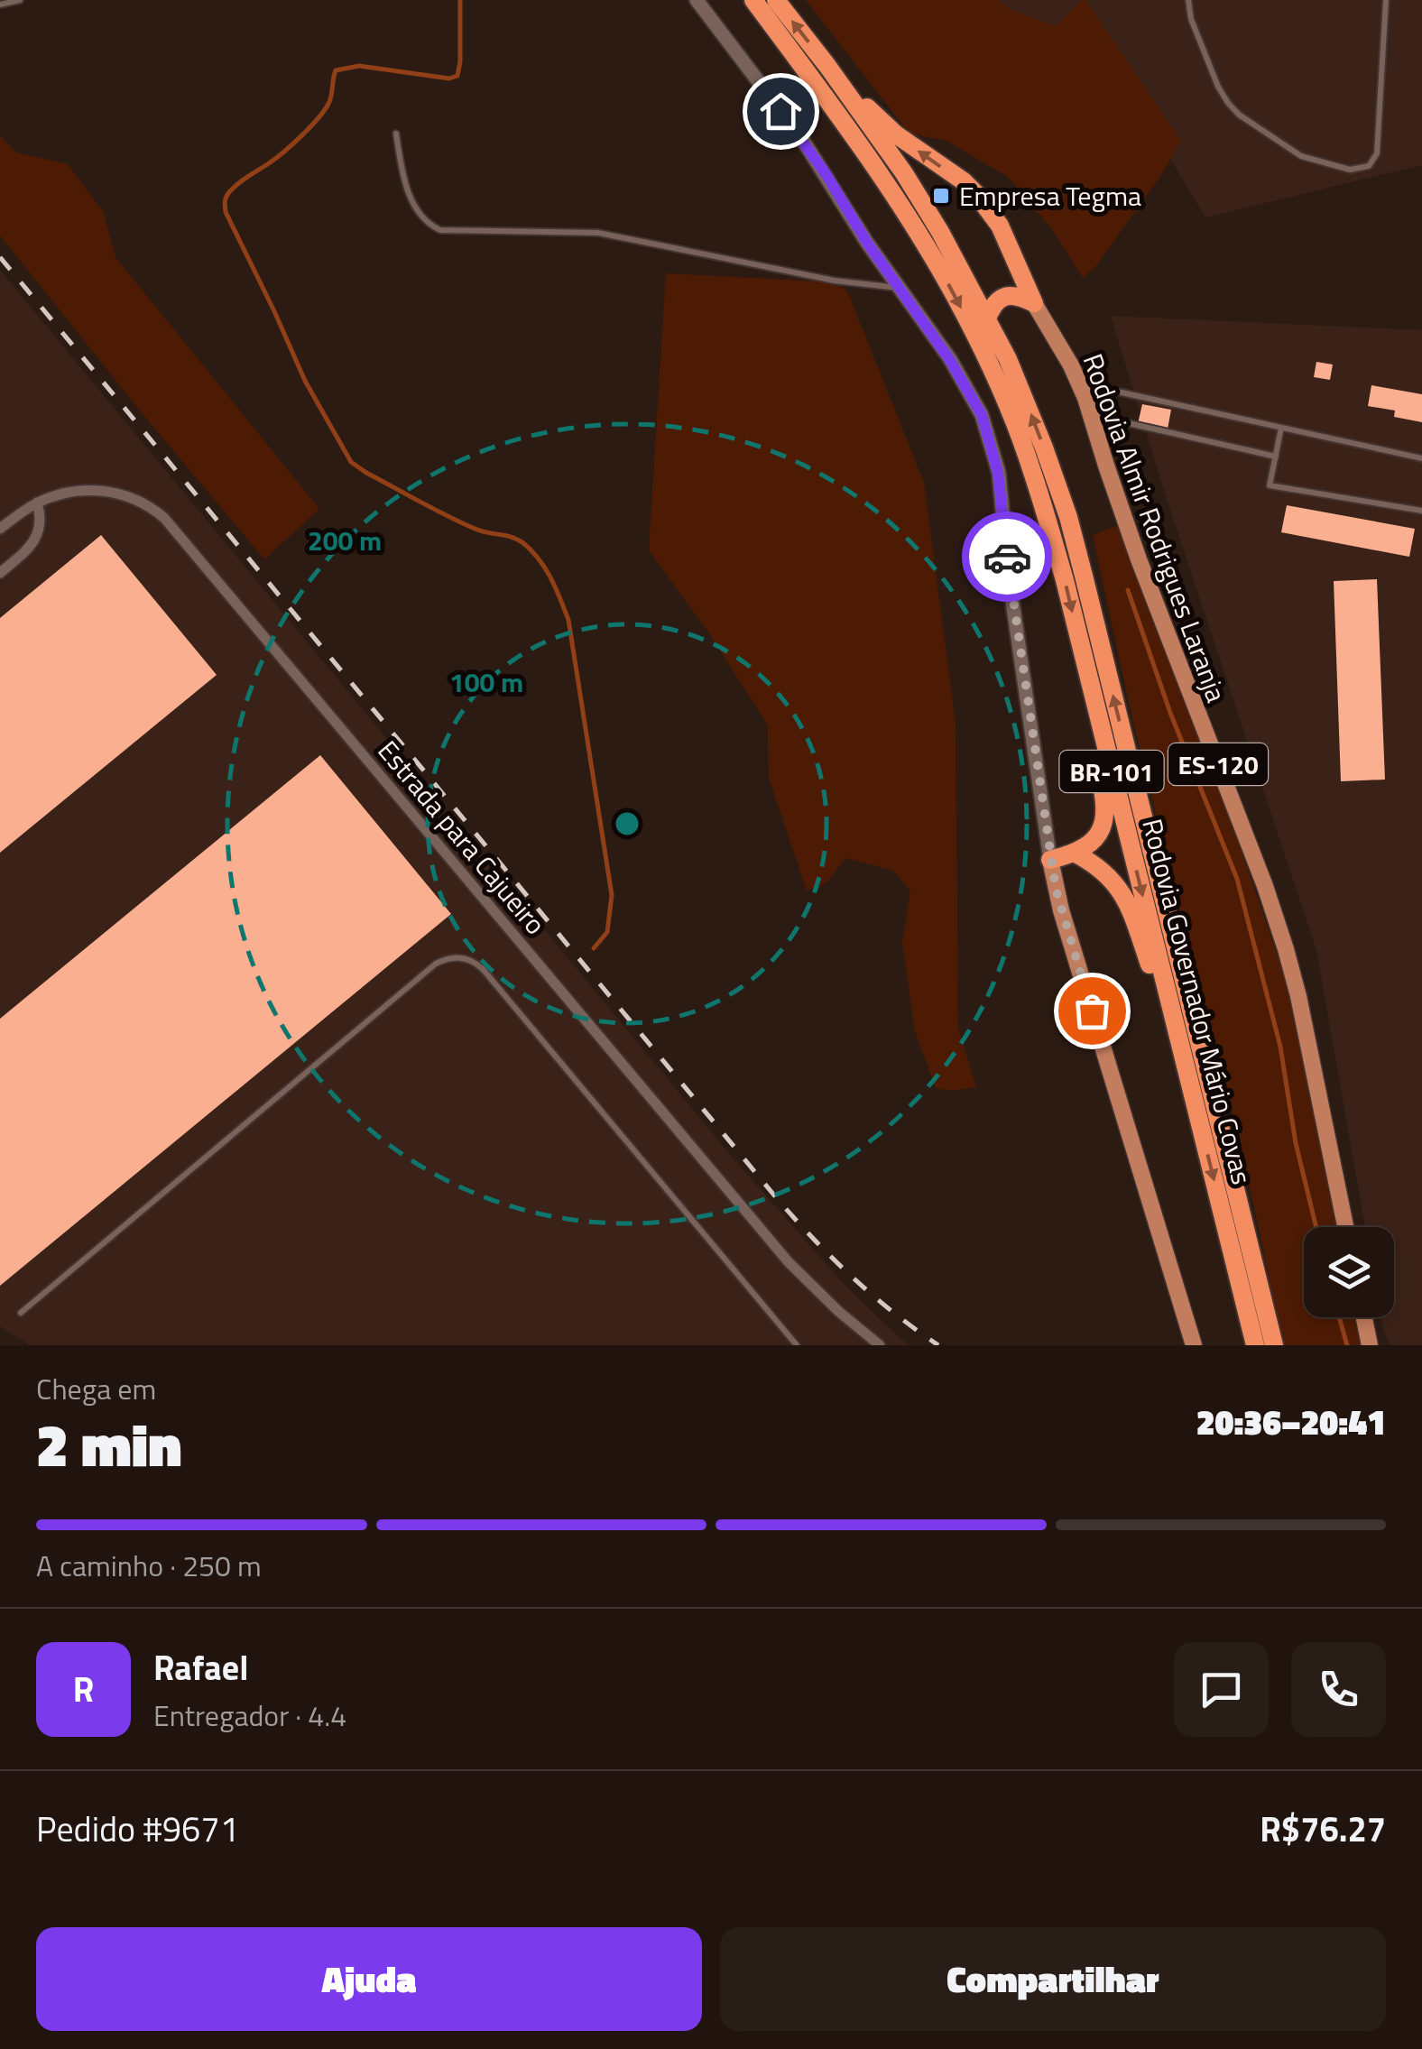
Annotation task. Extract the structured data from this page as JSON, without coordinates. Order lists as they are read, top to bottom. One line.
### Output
{"streets":{"highway":["BR-101","Rodovia Governador Mário Covas"],"main road":["Rodovia Almir Rodrigues Laranja","ES-120"],"street":["Estrada para Cajueiro"]},"places":{"transit":["Empresa Tegma"]},"page":{"heading":["2 min","Chega em","20:36–20:41"],"panel":["Rafael","Entregador · 4.4","Pedido #9671","R$76.27"],"bar":"A caminho · 250 m","round":"R","buttons":["Ajuda","Compartilhar"]},"rings":["200 m","100 m"]}
